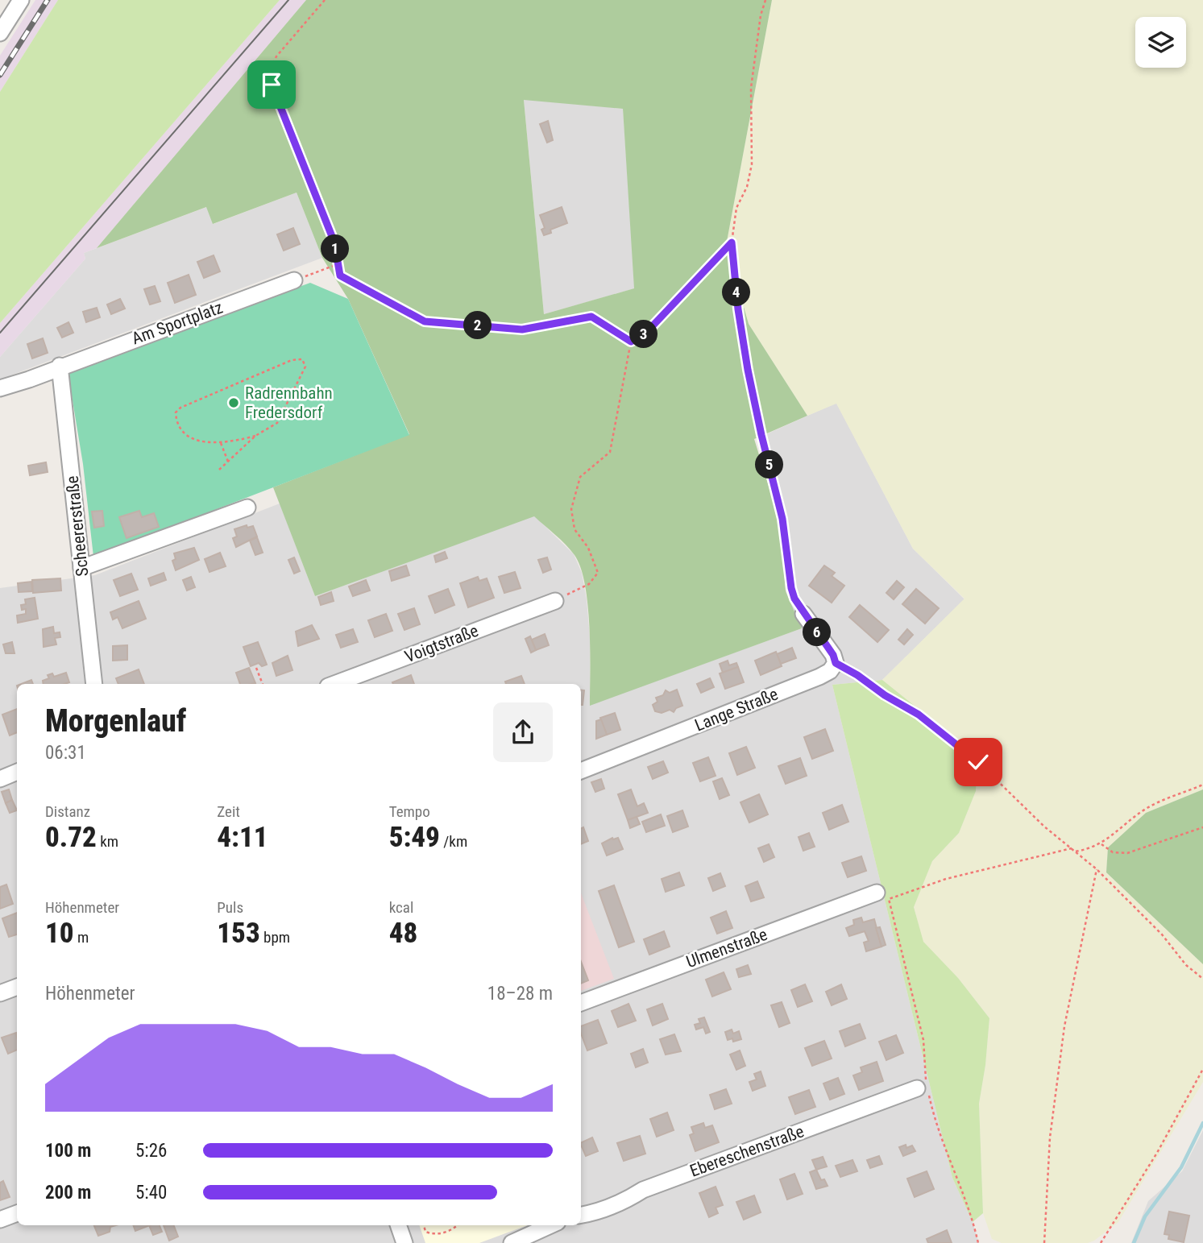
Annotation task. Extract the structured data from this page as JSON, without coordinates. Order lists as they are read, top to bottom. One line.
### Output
{"streets":{"street":["Am Sportplatz","Scheererstraße","Voigtstraße","Lange Straße","Ulmenstraße","Ebereschenstraße"]},"crossings":[["Am Sportplatz","Scheererstraße"]],"places":["Radrennbahn Fredersdorf"],"page":{"pins":["1","4","2","3","5","6"],"heading":["Morgenlauf","06:31"],"stats":[["Distanz","0.72 km"],["Zeit","4:11"],["Tempo","5:49 /km"],["Höhenmeter","10 m"],["Puls","153 bpm"],["kcal","48"]],"chart":["Höhenmeter","18–28 m"],"list":[{"name":"100 m","note":"5:26"},{"name":"200 m","note":"5:40"}]}}
